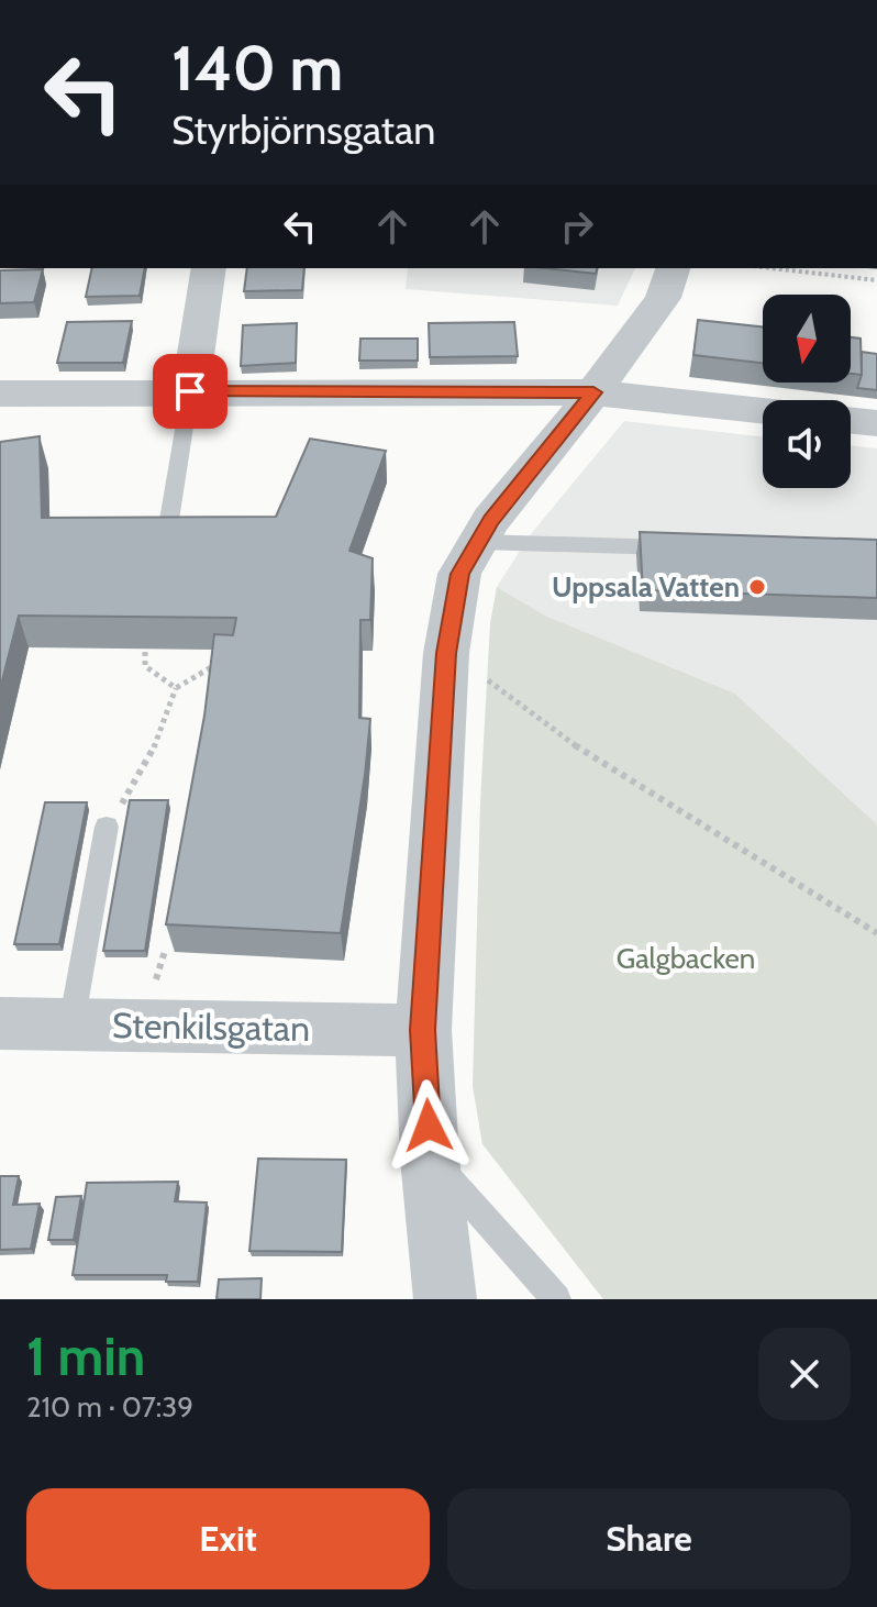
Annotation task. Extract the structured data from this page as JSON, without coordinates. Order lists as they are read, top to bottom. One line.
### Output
{"streets":{"street":["Stenkilsgatan"]},"parks":["Galgbacken"],"places":["Uppsala Vatten"],"north":"bottom","page":{"turn":["140 m","Styrbjörnsgatan"],"heading":["1 min","210 m · 07:39"],"buttons":["Exit","Share"]}}
